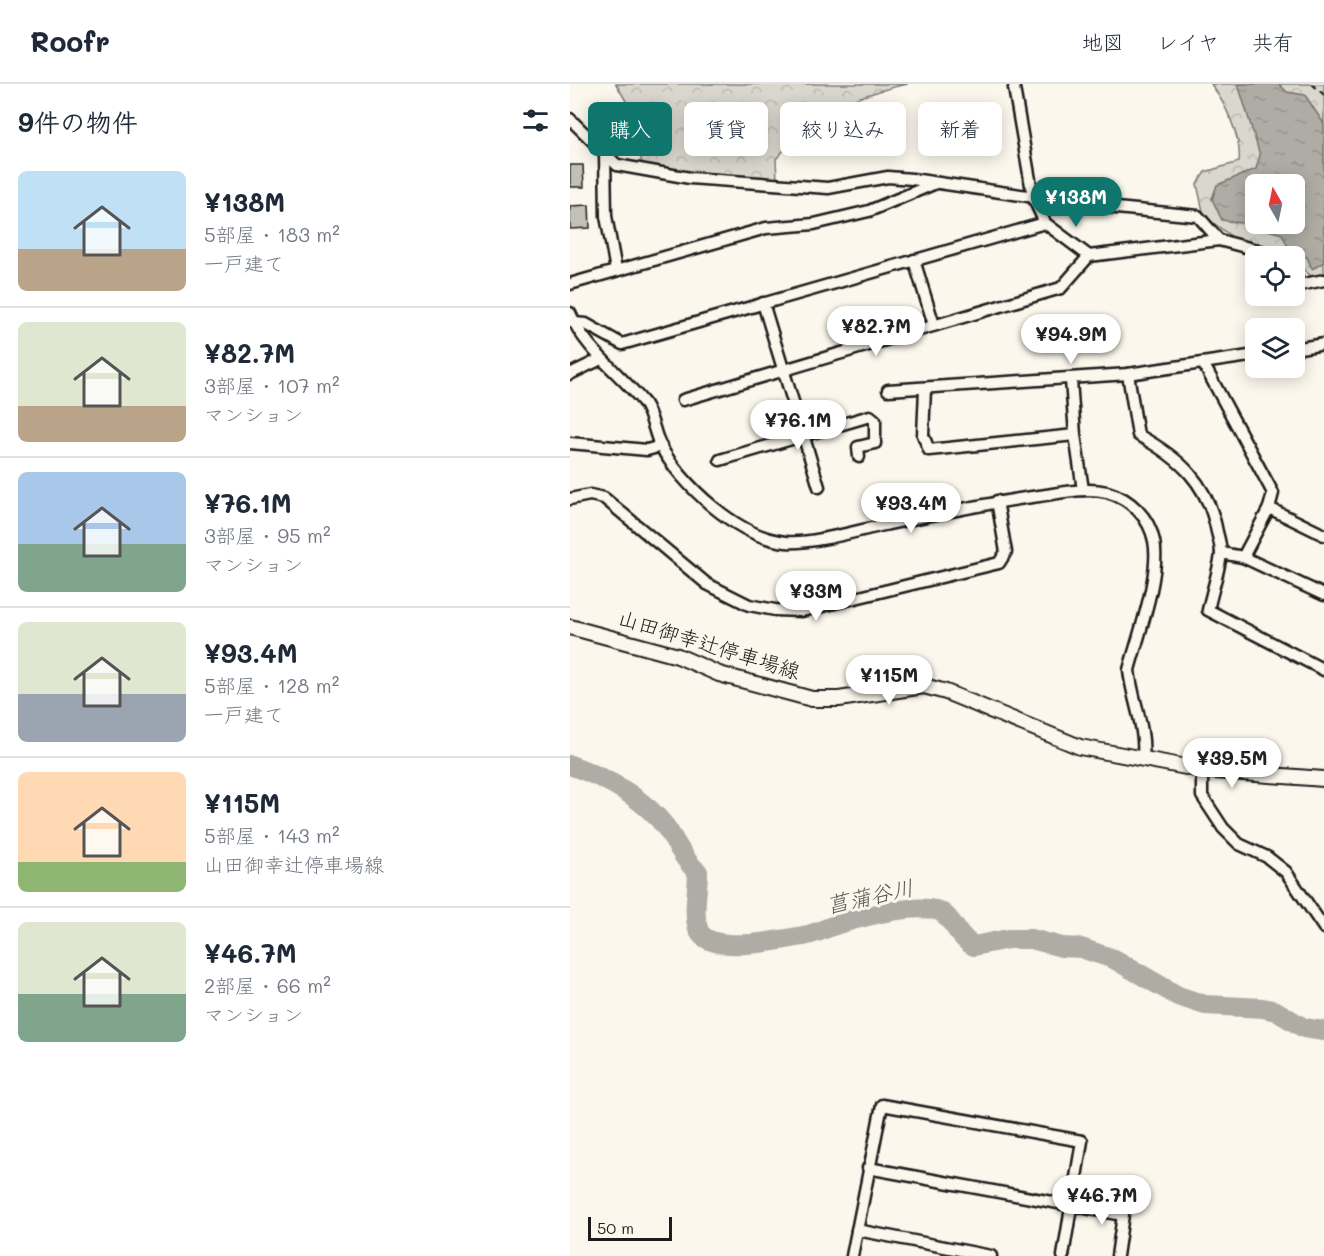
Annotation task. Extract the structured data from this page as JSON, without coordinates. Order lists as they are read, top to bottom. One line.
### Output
{"streets":{"main road":["山田御幸辻停車場線"]},"water":["菖蒲谷川"],"scale_bar":"50 m","north":"top","page":{"header":"Roofr","nav":["地図","レイヤ","共有"],"heading":"9件の物件","chip":["購入","賃貸","絞り込み","新着"],"list":[{"name":"¥138M","note":"5部屋 · 183 m² · 一戸建て"},{"name":"¥82.7M","note":"3部屋 · 107 m² · マンション"},{"name":"¥76.1M","note":"3部屋 · 95 m² · マンション"},{"name":"¥93.4M","note":"5部屋 · 128 m² · 一戸建て"},{"name":"¥115M","note":"5部屋 · 143 m² · 山田御幸辻停車場線"},{"name":"¥46.7M","note":"2部屋 · 66 m² · マンション"}],"price":["¥138M","¥82.7M","¥94.9M","¥76.1M","¥93.4M","¥33M","¥115M","¥39.5M","¥46.7M"],"scale":"50 m"}}
